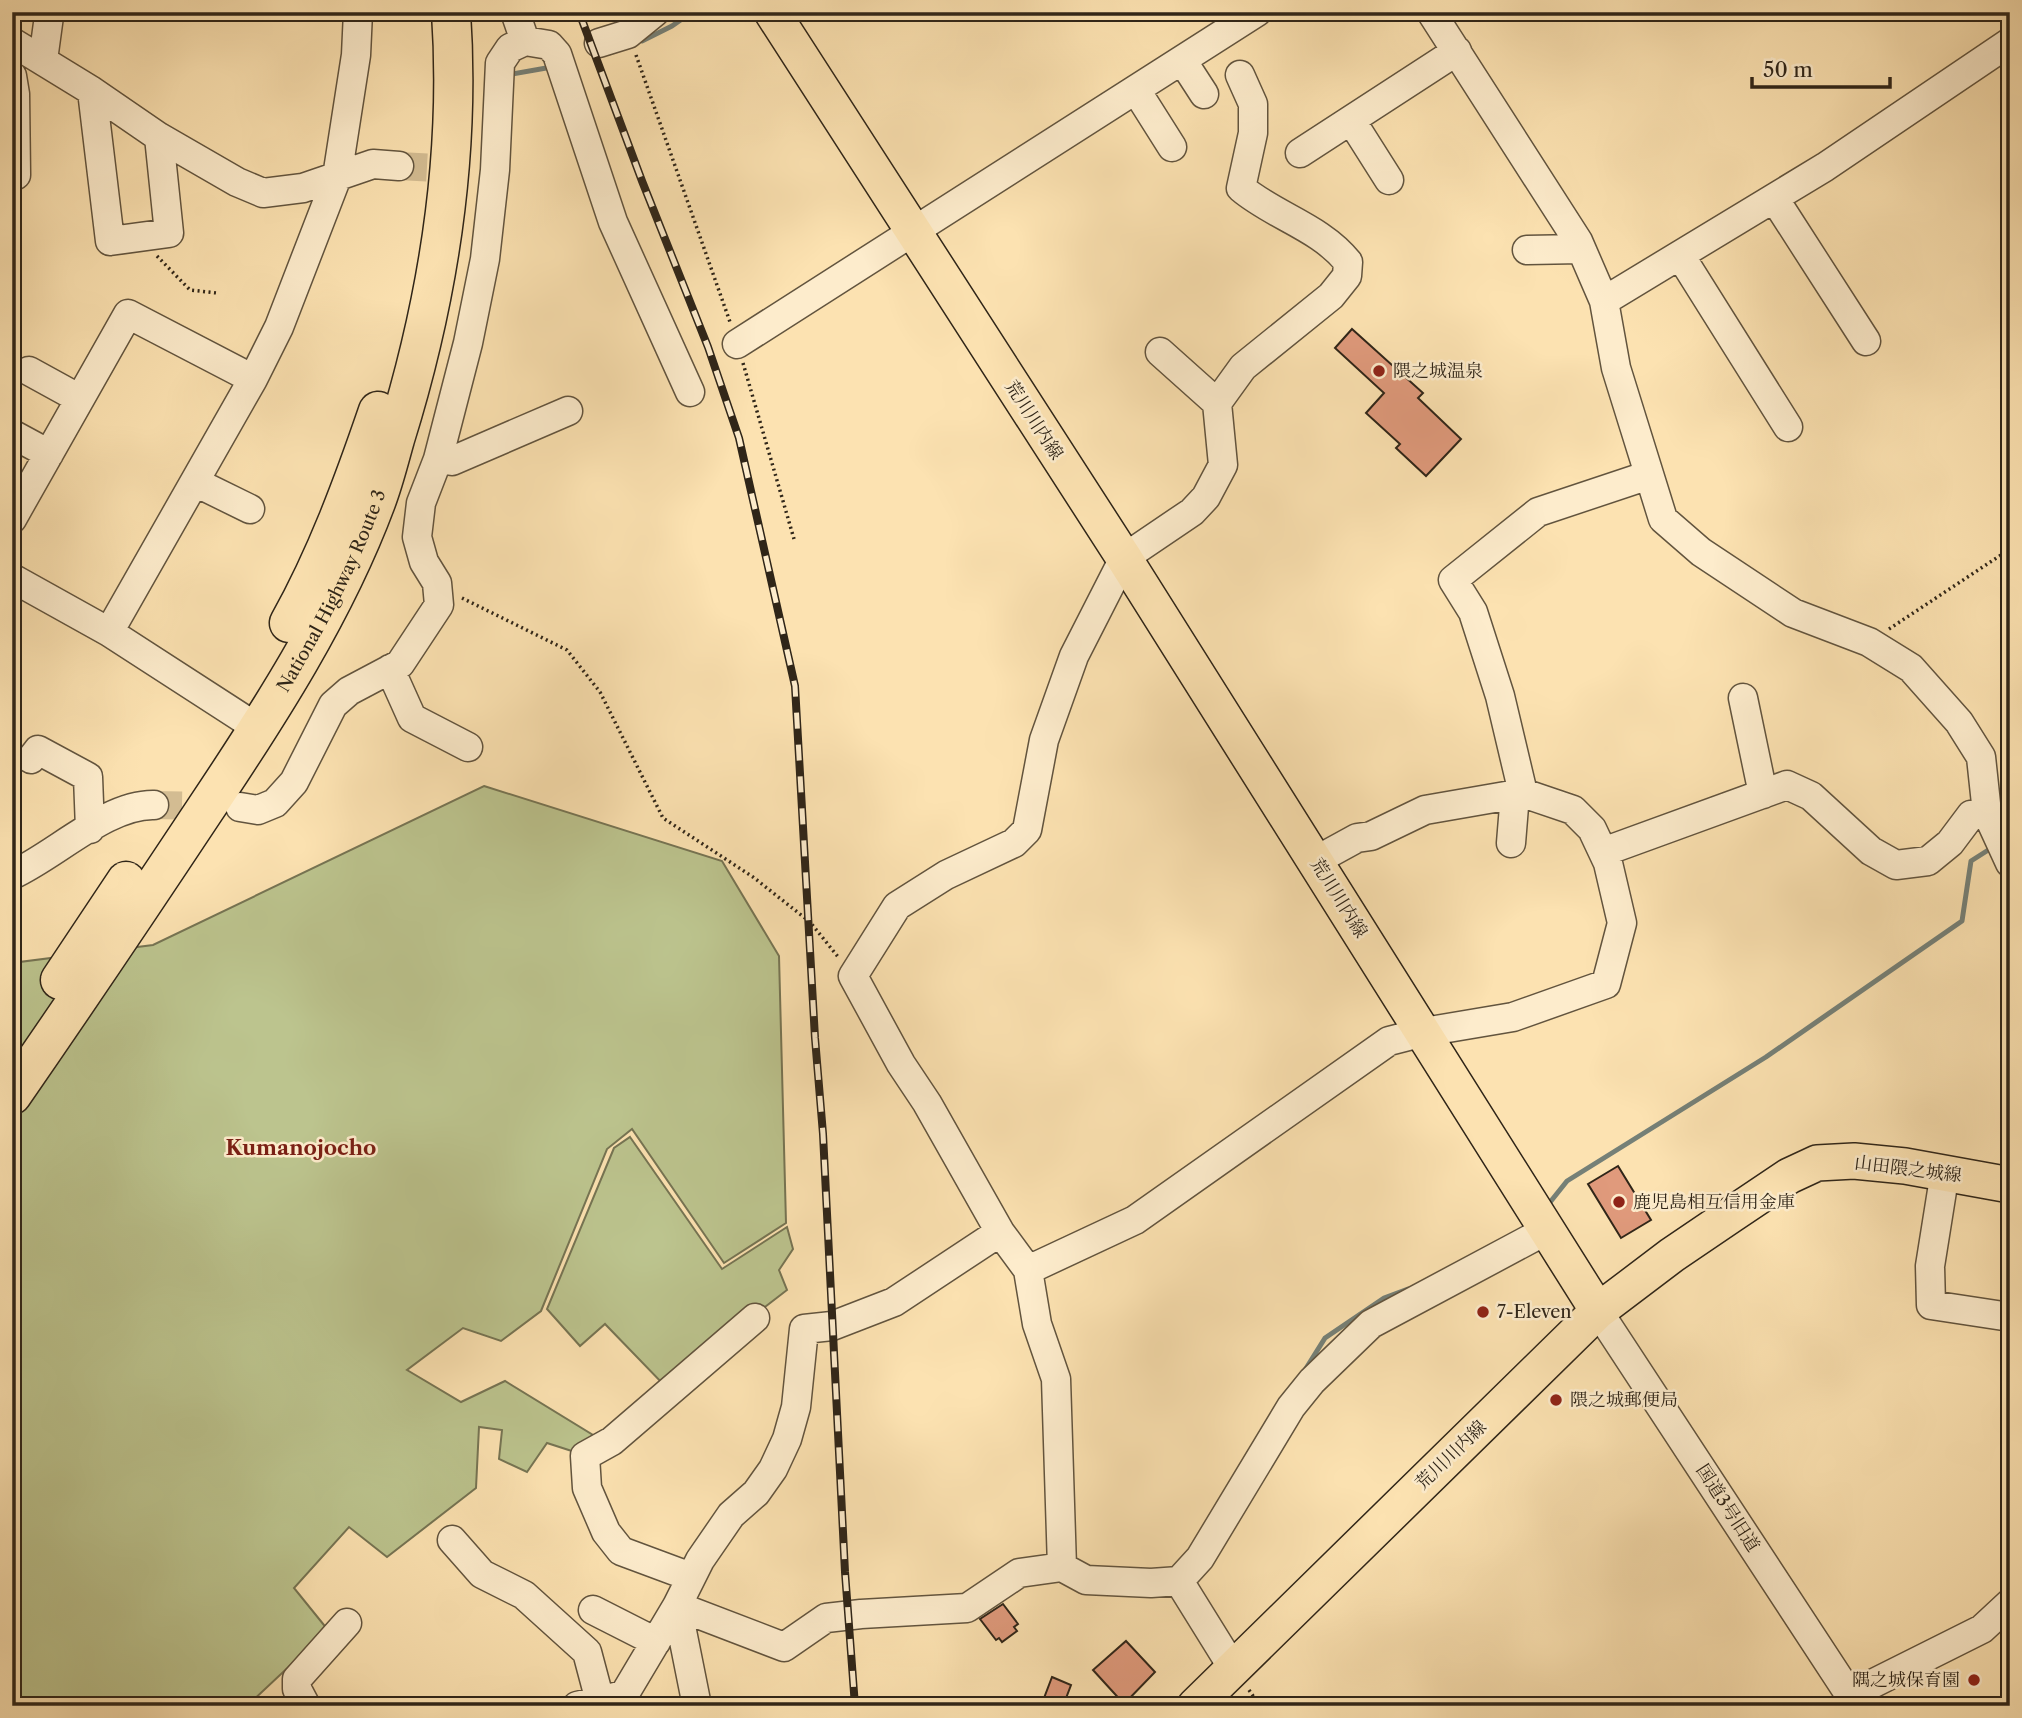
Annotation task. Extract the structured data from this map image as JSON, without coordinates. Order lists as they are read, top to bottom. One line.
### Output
{"streets":{"highway":["National Highway Route 3"],"main road":["荒川川内線","山田隈之城線"],"street":["国道3号旧道"]},"crossings":[["荒川川内線","山田隈之城線"],["荒川川内線","国道3号旧道"],["山田隈之城線","国道3号旧道"]],"districts":["Kumanojocho"],"places":["隈之城温泉","鹿児島相互信用金庫","7-Eleven","隈之城郵便局","隅之城保育園"],"scale_bar":"50 m"}
